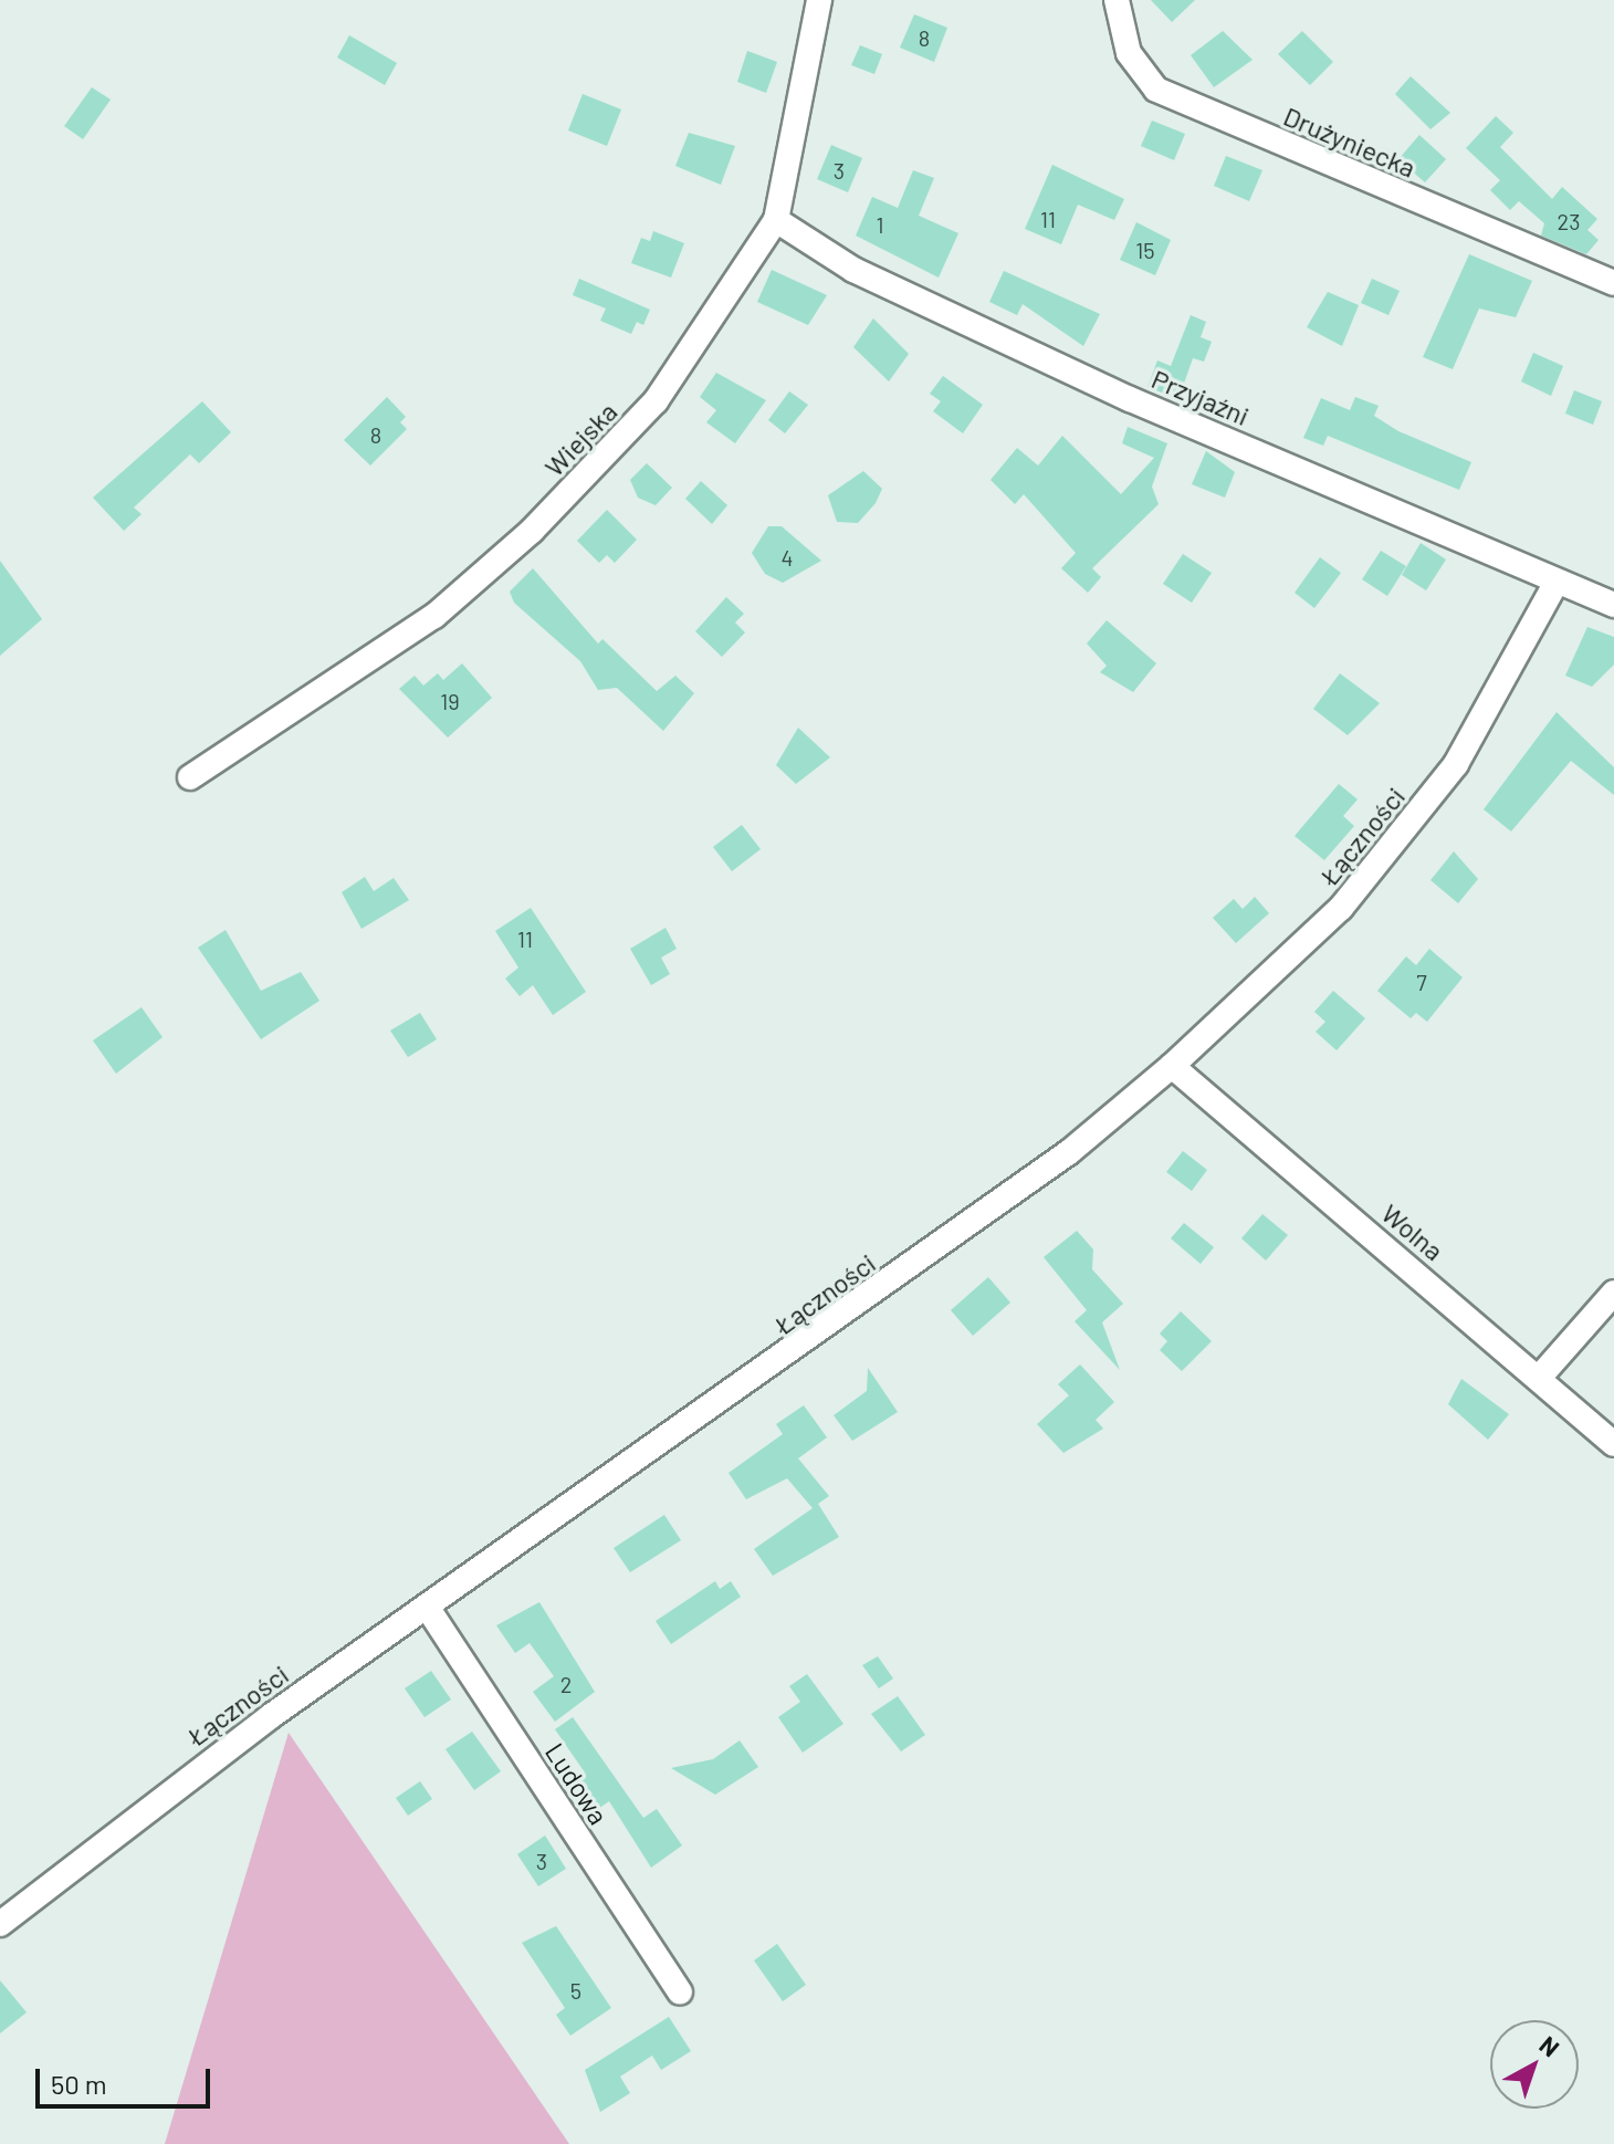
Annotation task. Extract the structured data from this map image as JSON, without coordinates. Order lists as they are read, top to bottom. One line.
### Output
{"streets":{"street":["Drużyniecka","Przyjaźni","Wiejska","Łączności","Wolna","Ludowa"]},"crossings":[["Przyjaźni","Wiejska"],["Przyjaźni","Łączności"],["Łączności","Wolna"],["Łączności","Ludowa"]],"house_numbers":["8","3","11","23","1","15","8","4","19","11","7","2","3","5"],"scale_bar":"50 m","north":"top right"}
